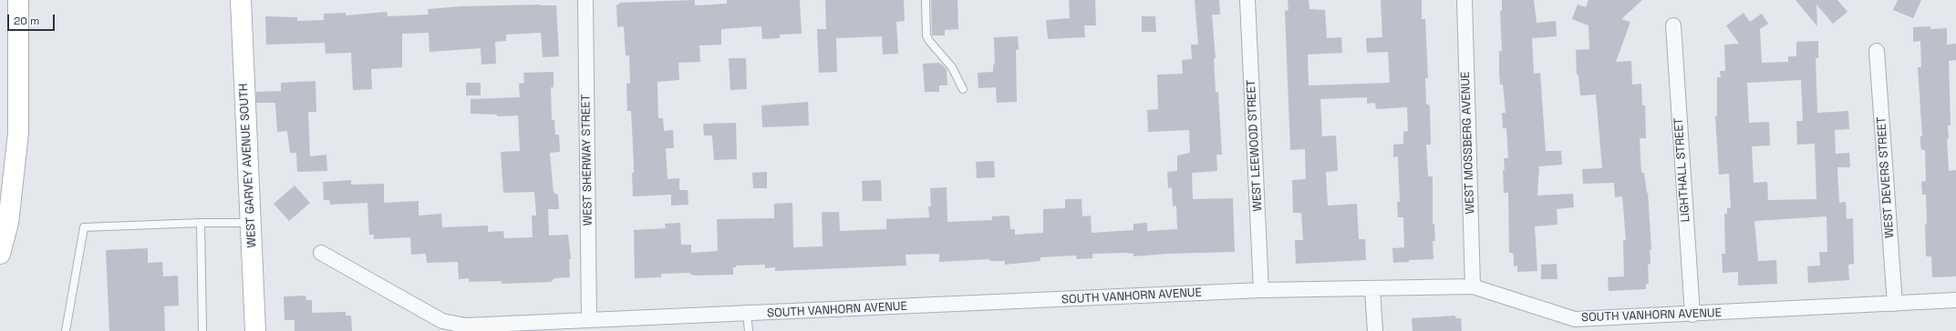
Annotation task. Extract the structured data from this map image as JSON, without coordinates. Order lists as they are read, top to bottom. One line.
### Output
{"streets":{"street":["WEST MOSSBERG AVENUE","WEST LEEWOOD STREET","WEST SHERWAY STREET","WEST GARVEY AVENUE SOUTH","LIGHTHALL STREET","WEST DEVERS STREET","SOUTH VANHORN AVENUE"]},"crossings":[["WEST MOSSBERG AVENUE","SOUTH VANHORN AVENUE"],["WEST LEEWOOD STREET","SOUTH VANHORN AVENUE"],["WEST SHERWAY STREET","SOUTH VANHORN AVENUE"],["LIGHTHALL STREET","SOUTH VANHORN AVENUE"],["WEST DEVERS STREET","SOUTH VANHORN AVENUE"]],"scale_bar":"20 m"}
